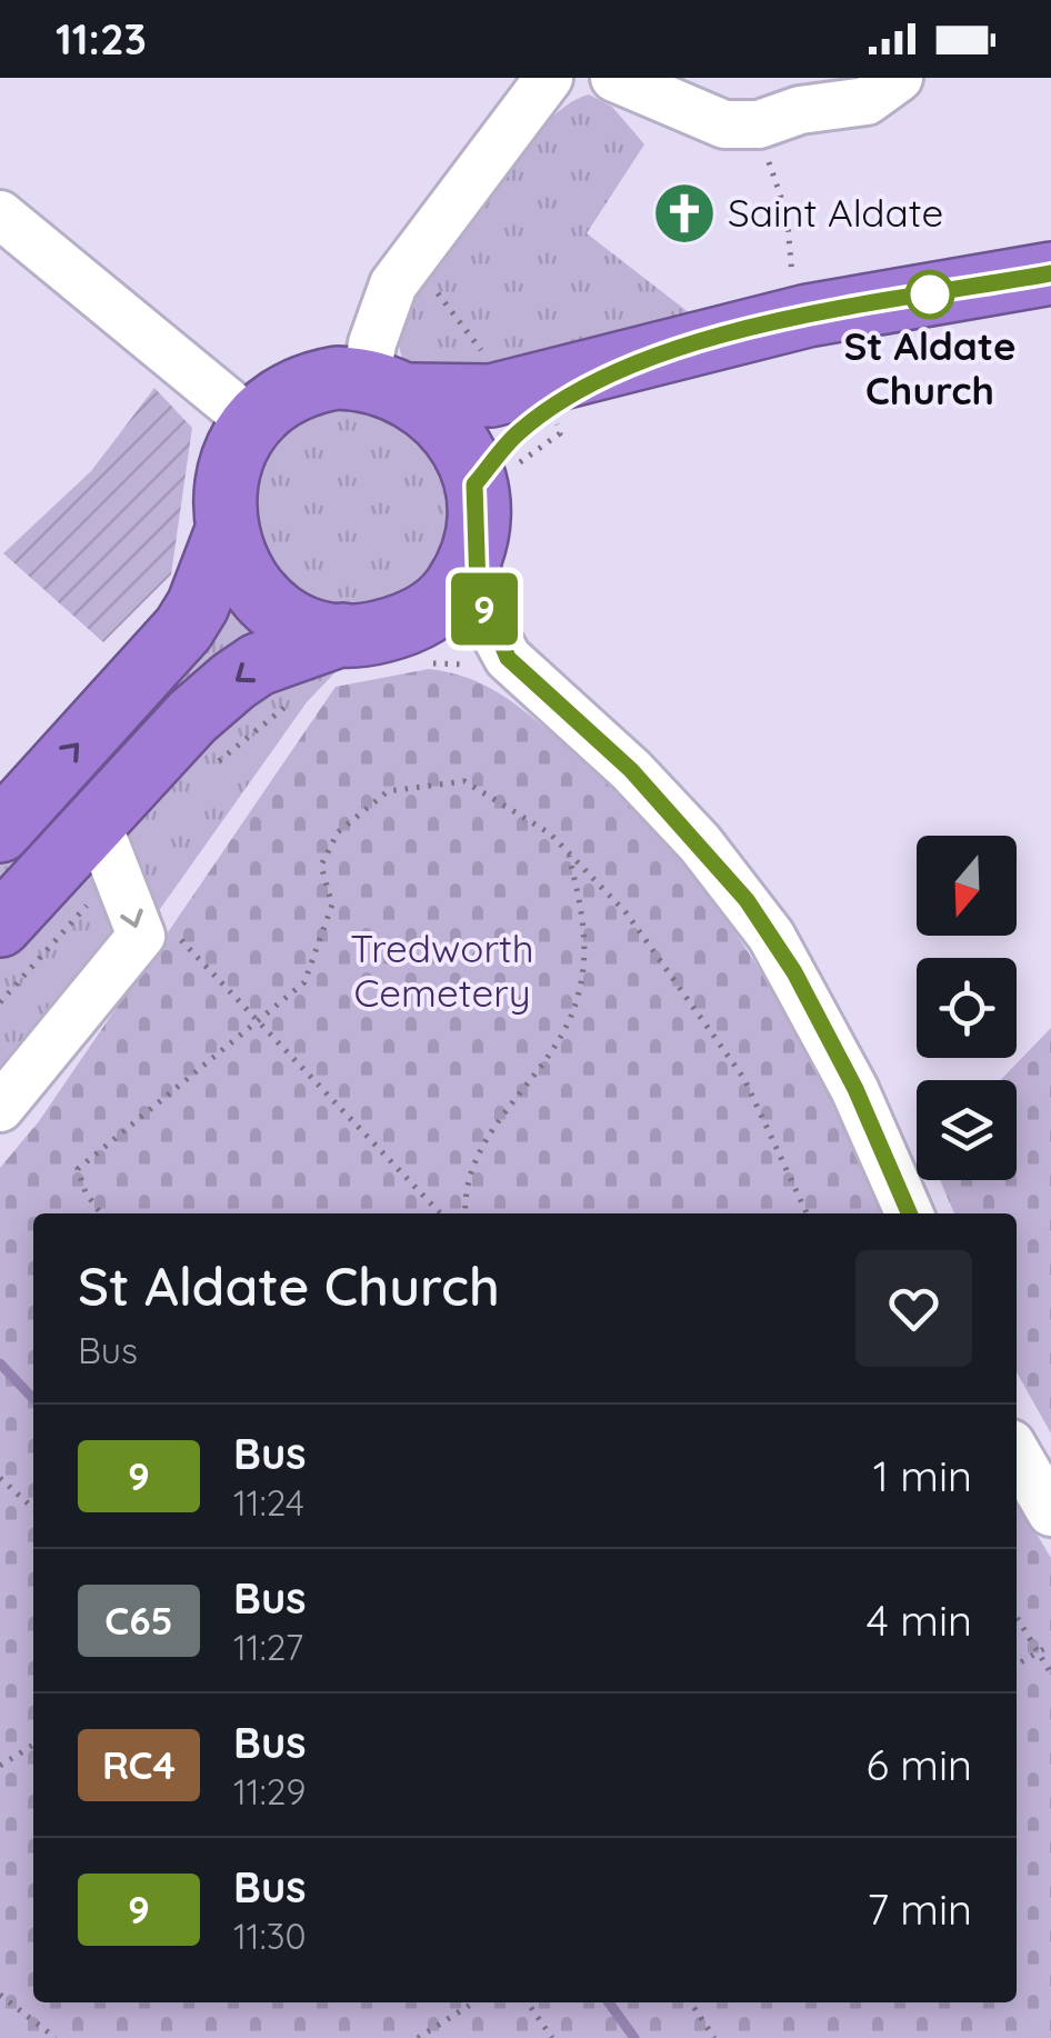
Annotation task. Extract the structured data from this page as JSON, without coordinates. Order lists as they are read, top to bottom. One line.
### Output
{"parks":["Tredworth Cemetery"],"places":{"church":["Saint Aldate"],"other":["St Aldate Church"]},"lines":["bus line 9"],"north":"bottom","page":{"status":"11:23","on_map":"9","heading":["St Aldate Church","Bus"],"list":[{"mark":"9","name":"Bus","note":"11:24","value":"1 min"},{"mark":"C65","name":"Bus","note":"11:27","value":"4 min"},{"mark":"RC4","name":"Bus","note":"11:29","value":"6 min"},{"mark":"9","name":"Bus","note":"11:30","value":"7 min"}]}}
